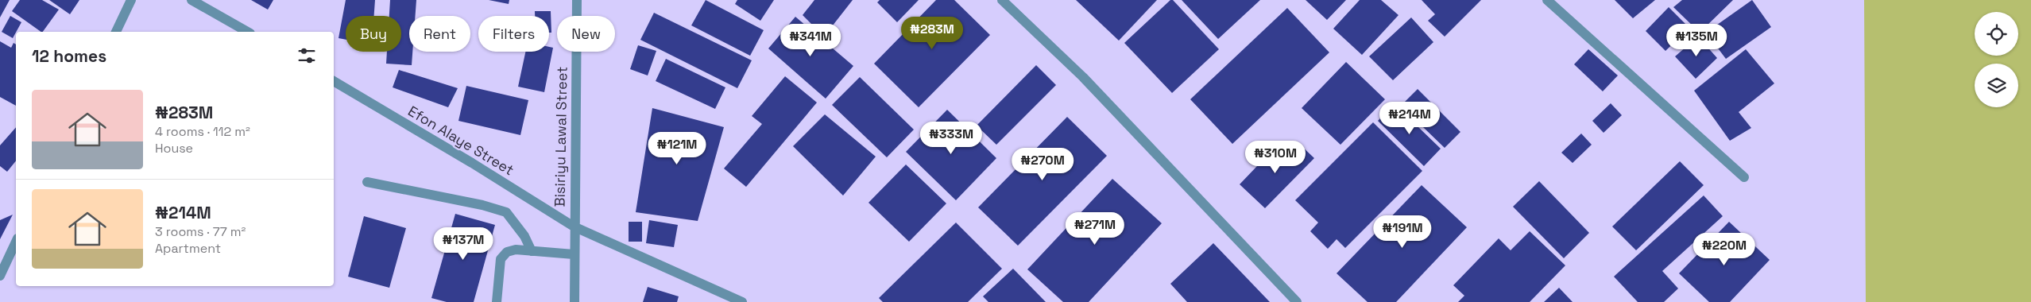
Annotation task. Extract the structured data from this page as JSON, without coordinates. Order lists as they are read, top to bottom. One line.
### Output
{"streets":{"street":["Bisiriyu Lawal Street","Efon Alaye Street"]},"crossings":[["Bisiriyu Lawal Street","Efon Alaye Street"]],"page":{"chip":["Buy","Rent","Filters","New"],"price":["₦283M","₦341M","₦135M","₦214M","₦333M","₦121M","₦310M","₦270M","₦271M","₦191M","₦137M","₦220M"],"heading":"12 homes","list":[{"name":"₦283M","note":"4 rooms · 112 m² · House"},{"name":"₦214M","note":"3 rooms · 77 m² · Apartment"}]}}
